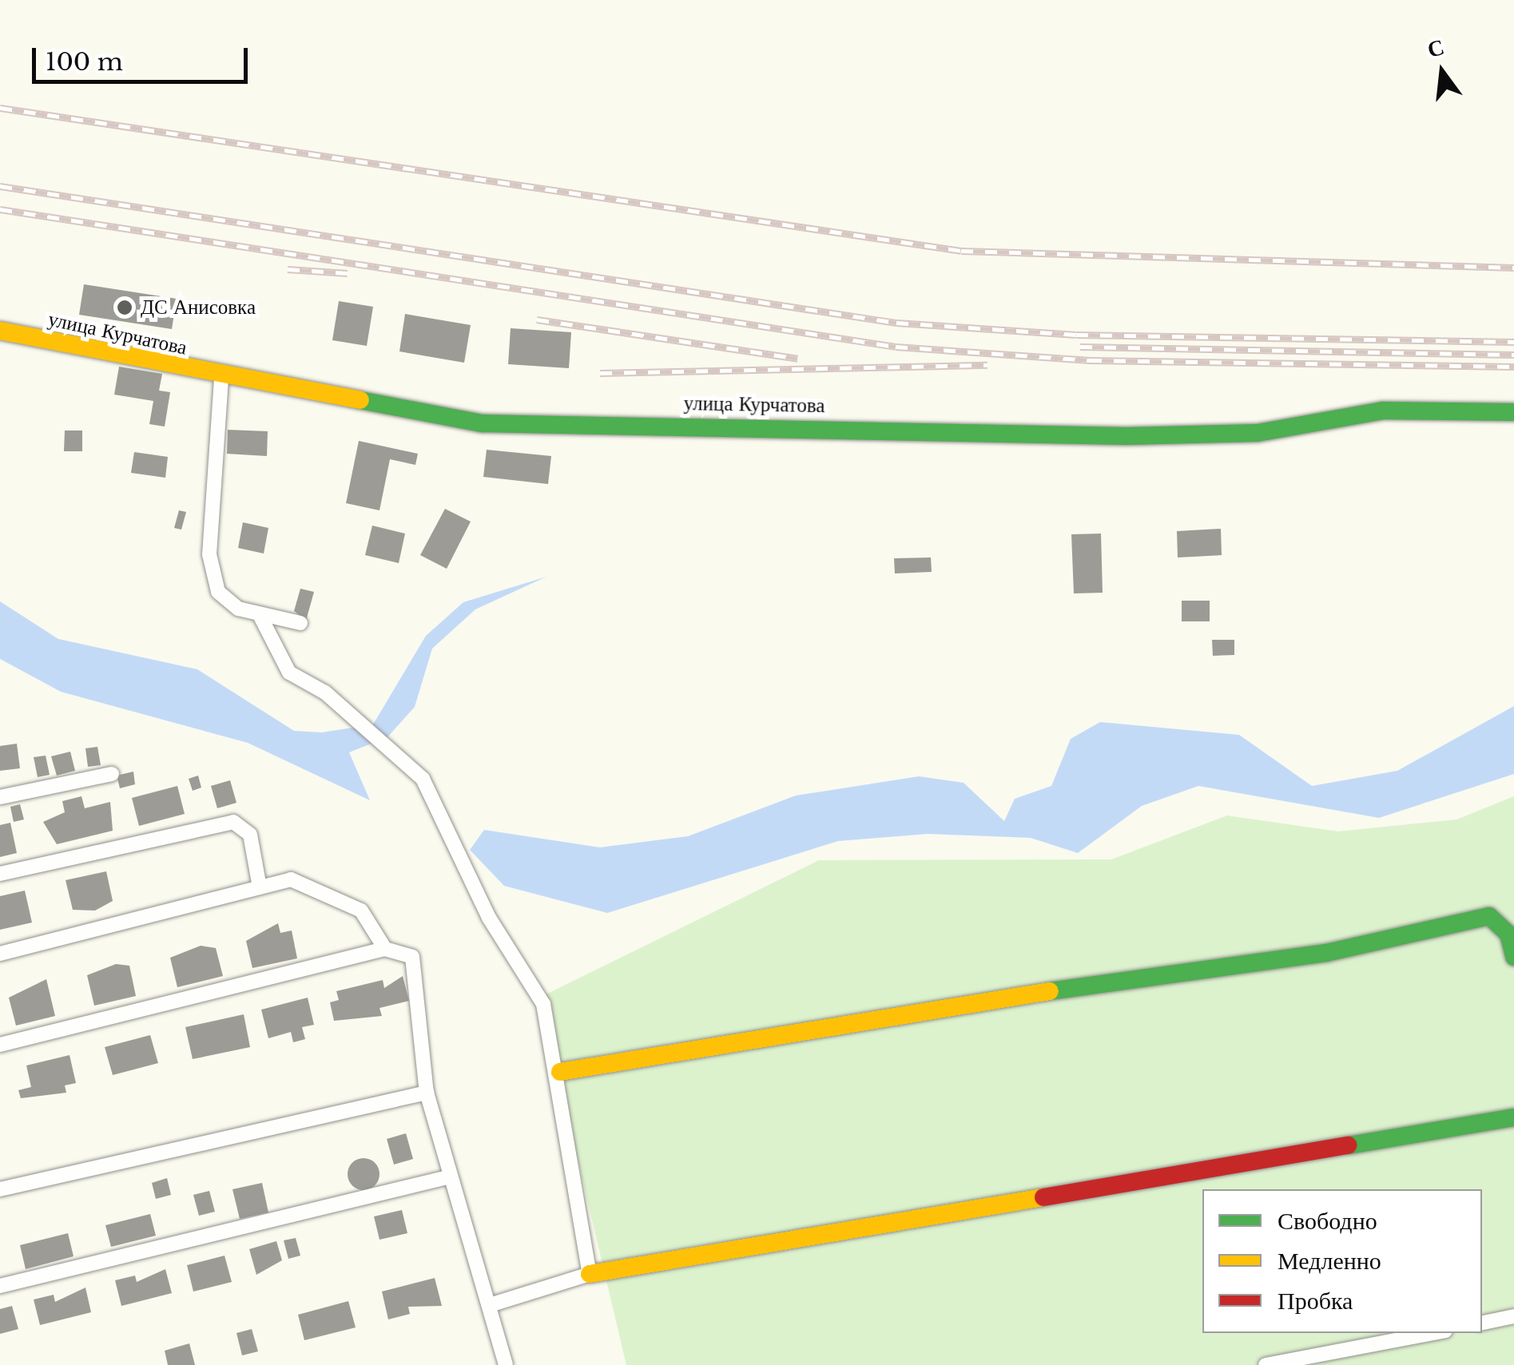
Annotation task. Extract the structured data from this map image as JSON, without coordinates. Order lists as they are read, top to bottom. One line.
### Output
{"streets":{"street":["улица Курчатова"]},"places":["ДС Анисовка"],"legend":["Свободно","Медленно","Пробка"],"scale_bar":"100 m","north":"top"}
